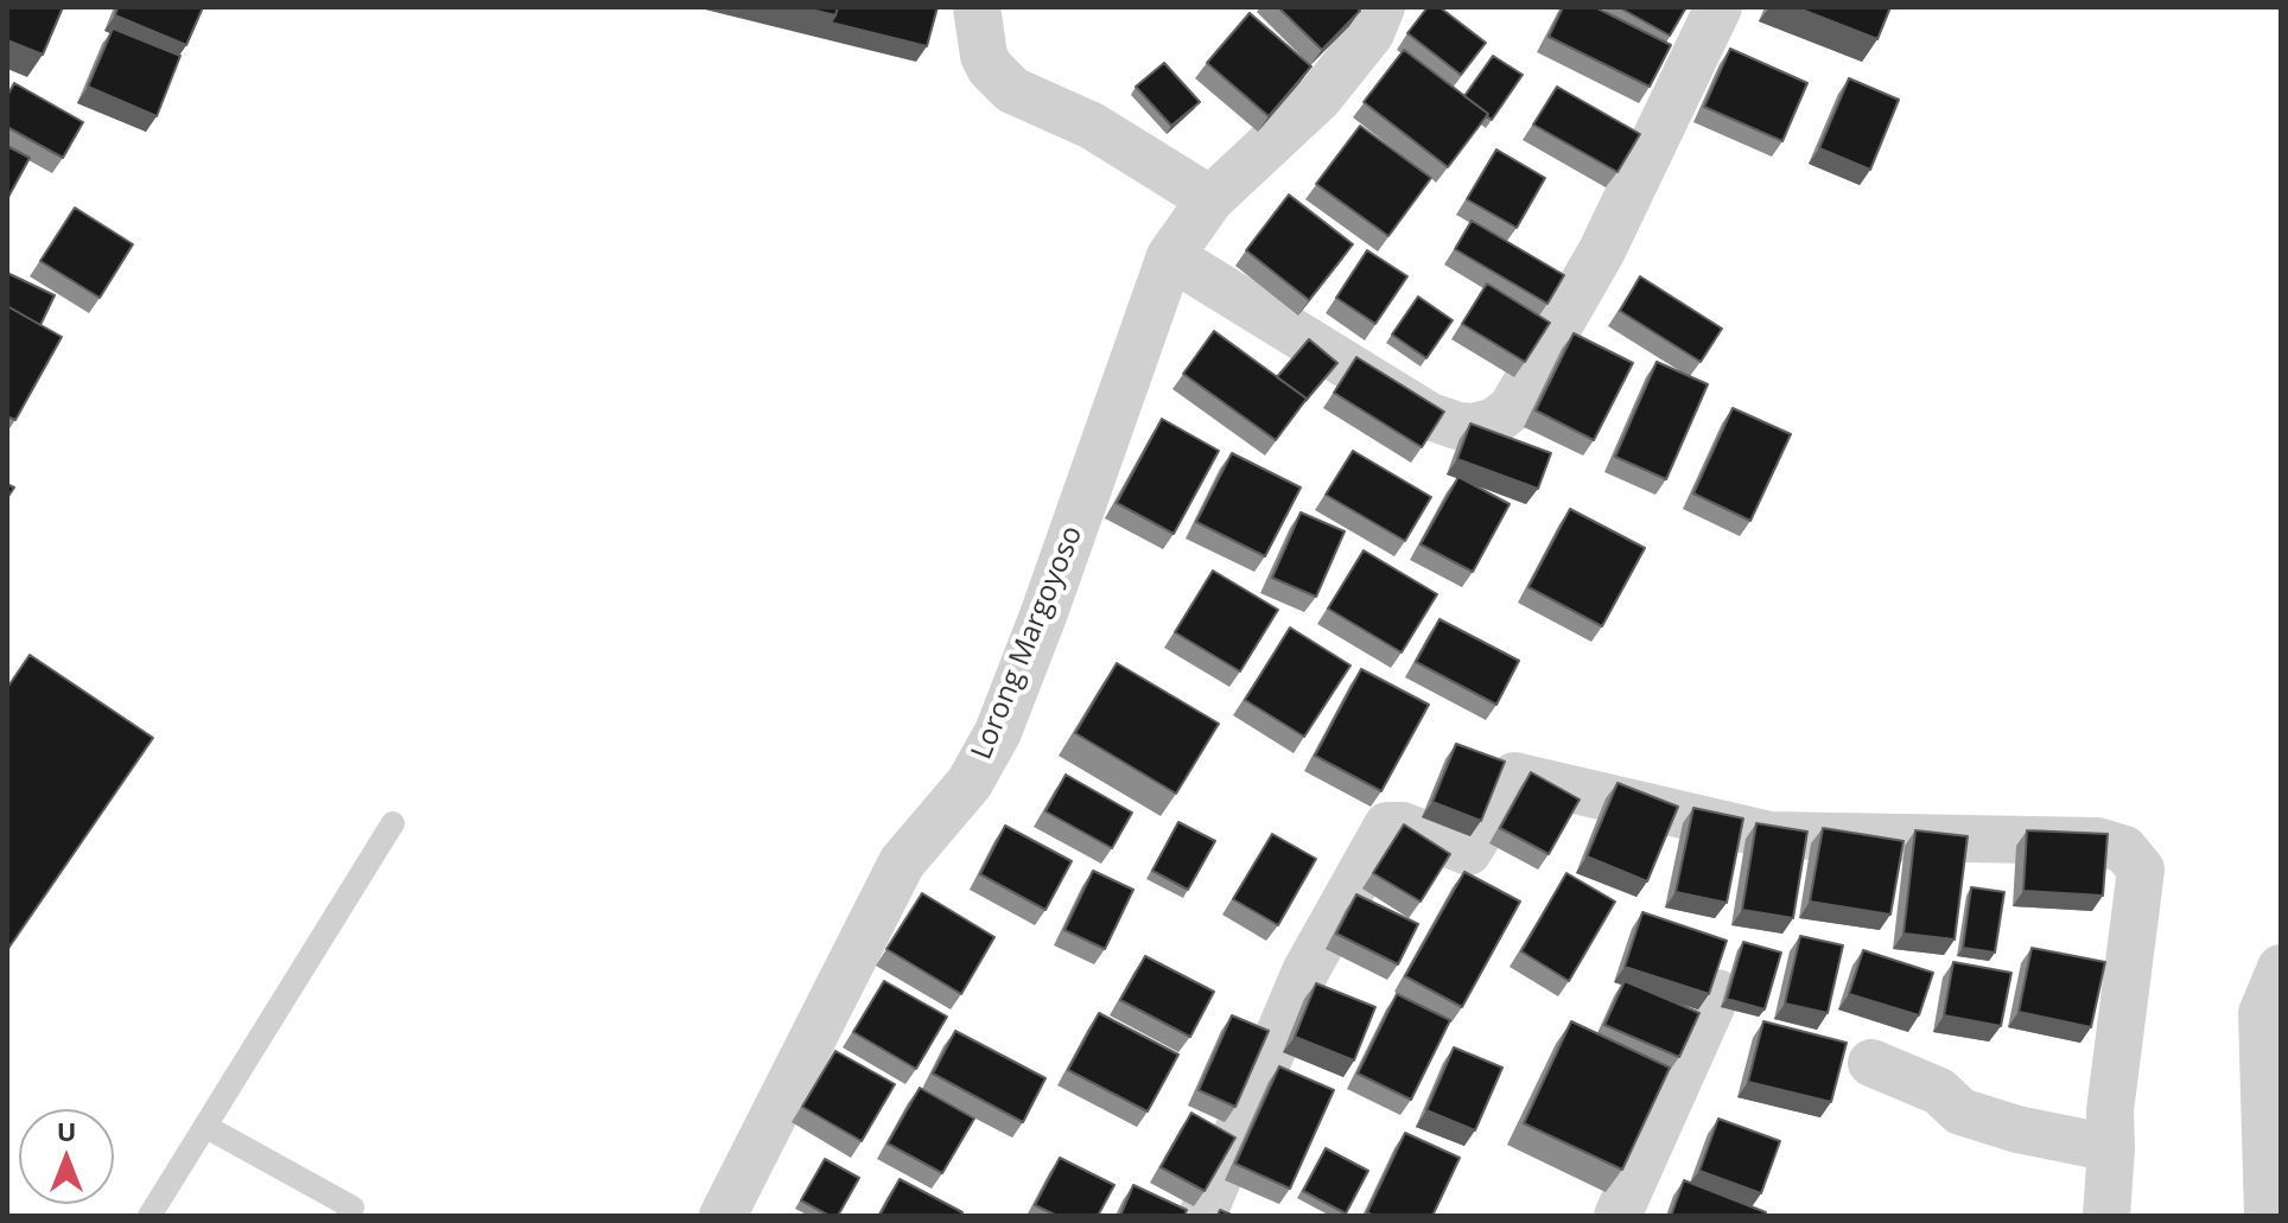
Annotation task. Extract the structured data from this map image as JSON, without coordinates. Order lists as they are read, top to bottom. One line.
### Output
{"streets":{"street":["Lorong Margoyoso"]},"north":"top"}
